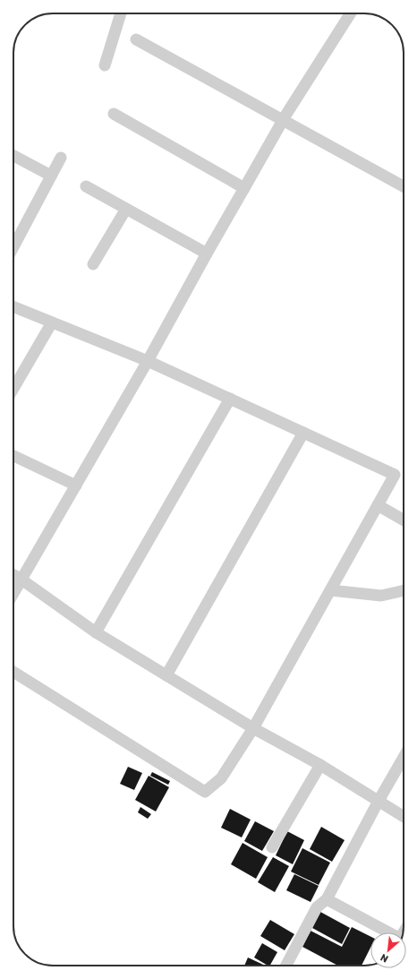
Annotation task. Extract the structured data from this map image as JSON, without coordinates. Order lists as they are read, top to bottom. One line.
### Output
{"north":"bottom left"}
